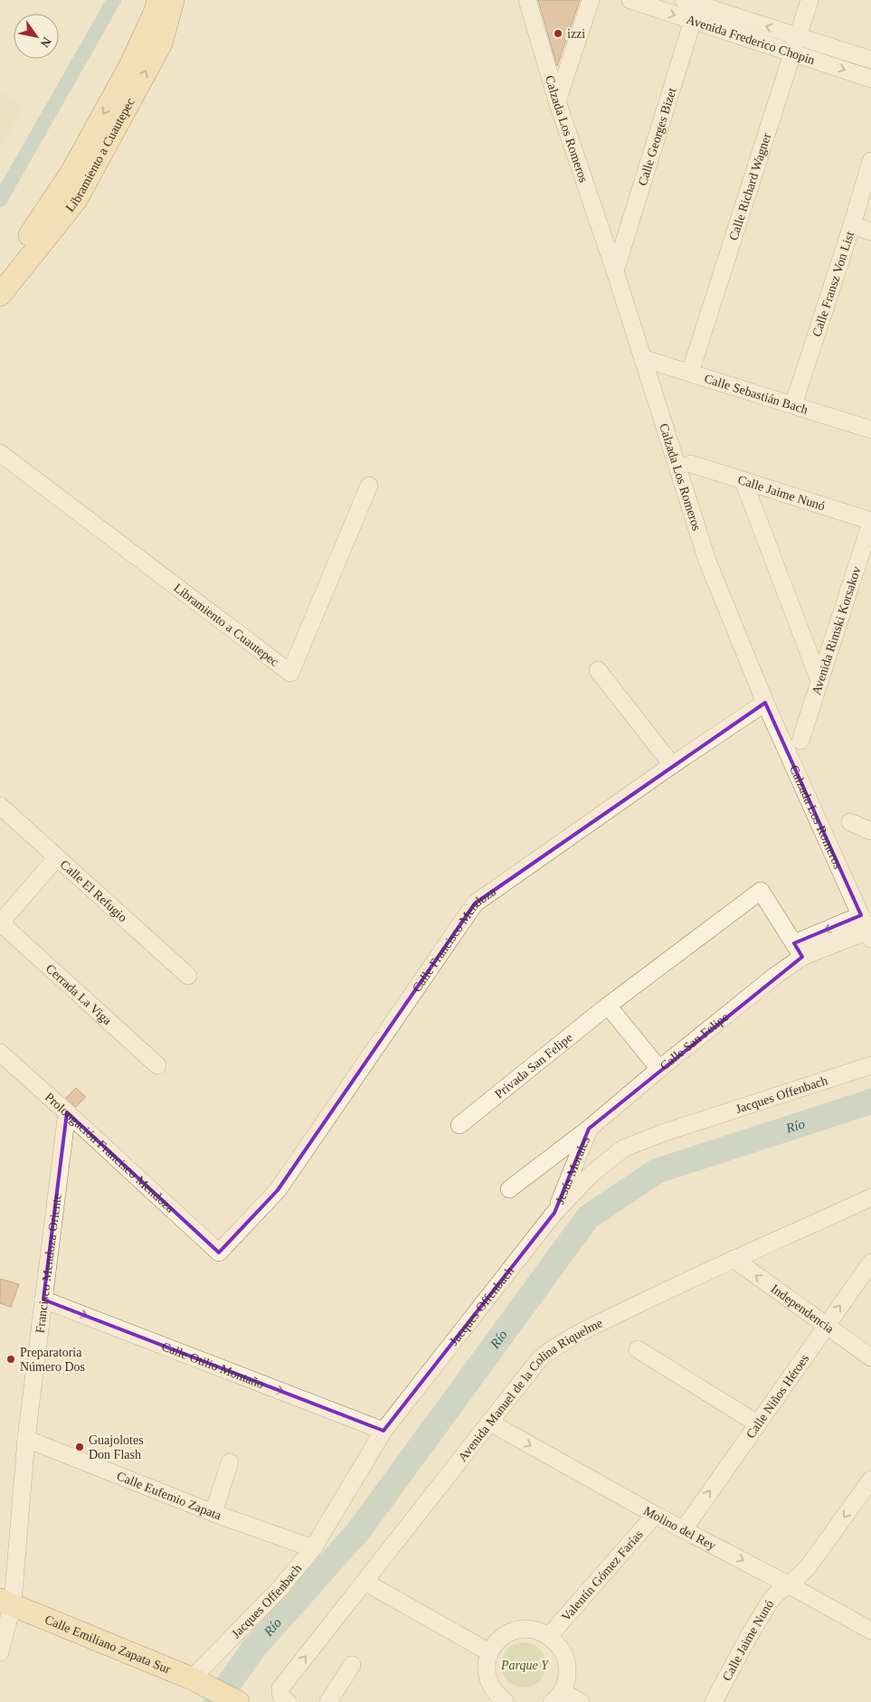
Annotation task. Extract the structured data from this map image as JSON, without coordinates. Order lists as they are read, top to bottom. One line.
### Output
{"streets":{"main road":["Libramiento a Cuautepec","Calle Emiliano Zapata Sur"],"street":["Avenida Frederico Chopin","Calzada Los Romeros","Calle Georges Bizet","Calle Richard Wagner","Calle Fransz Von List","Calle Sebastián Bach","Calle Jaime Nunó","Avenida Rimski Korsakov","Calle El Refugio","Calle Francisco Mendoza","Cerrada La Viga","Calle San Felipe","Privada San Felipe","Jacques Offenbach","Prolongación Francisco Mendoza","Jesús Morales","Francisco Mendoza Oriente","Independencia","Calle Otilio Montaño","Avenida Manuel de la Colina Riquelme","Calle Niños Héroes","Calle Eufemio Zapata","Molino del Rey","Valentín Gómez Farías"]},"crossings":[["Avenida Frederico Chopin","Calle Georges Bizet"],["Avenida Frederico Chopin","Calle Richard Wagner"],["Calzada Los Romeros","Calle Georges Bizet"],["Calzada Los Romeros","Calle Sebastián Bach"],["Calzada Los Romeros","Calle Francisco Mendoza"],["Calzada Los Romeros","Calle San Felipe"],["Calle Richard Wagner","Calle Sebastián Bach"],["Calle Fransz Von List","Calle Sebastián Bach"],["Calle Jaime Nunó","Avenida Rimski Korsakov"],["Calle Jaime Nunó","Molino del Rey"],["Calle Francisco Mendoza","Prolongación Francisco Mendoza"],["Calle San Felipe","Jesús Morales"],["Jacques Offenbach","Jesús Morales"],["Jacques Offenbach","Calle Otilio Montaño"],["Jacques Offenbach","Calle Eufemio Zapata"],["Jacques Offenbach","Calle Emiliano Zapata Sur"],["Prolongación Francisco Mendoza","Francisco Mendoza Oriente"],["Francisco Mendoza Oriente","Calle Otilio Montaño"],["Francisco Mendoza Oriente","Calle Eufemio Zapata"],["Francisco Mendoza Oriente","Calle Emiliano Zapata Sur"],["Independencia","Avenida Manuel de la Colina Riquelme"],["Independencia","Calle Niños Héroes"],["Avenida Manuel de la Colina Riquelme","Molino del Rey"],["Calle Niños Héroes","Molino del Rey"],["Molino del Rey","Valentín Gómez Farías"]],"one_way":["Calle Otilio Montaño","Calle Niños Héroes"],"water":["Río"],"parks":["Parque Y"],"places":["izzi","Preparatoria Número Dos","Guajolotes Don Flash"],"north":"bottom right"}
